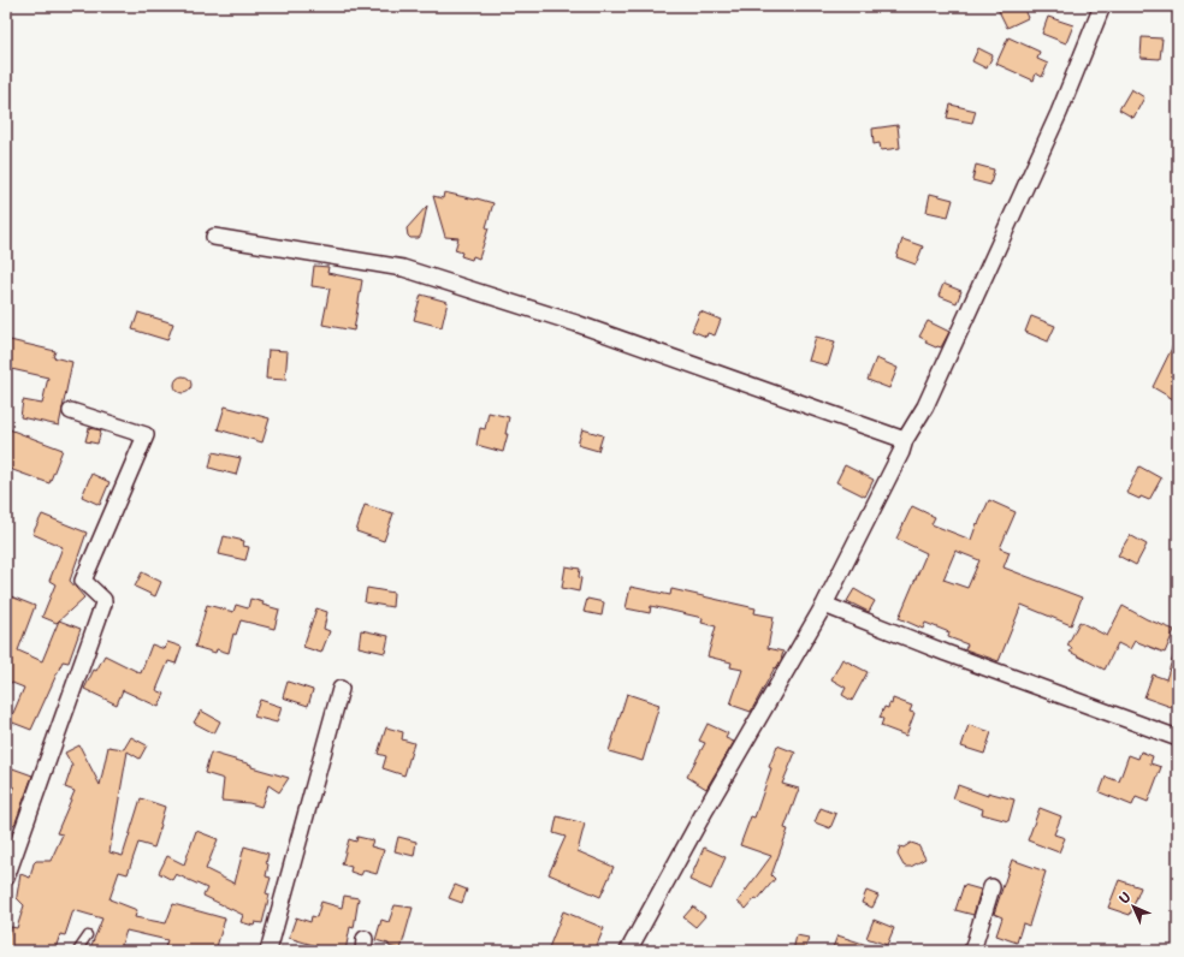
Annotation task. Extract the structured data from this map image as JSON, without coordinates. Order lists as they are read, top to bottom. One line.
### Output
{"north":"top left"}
